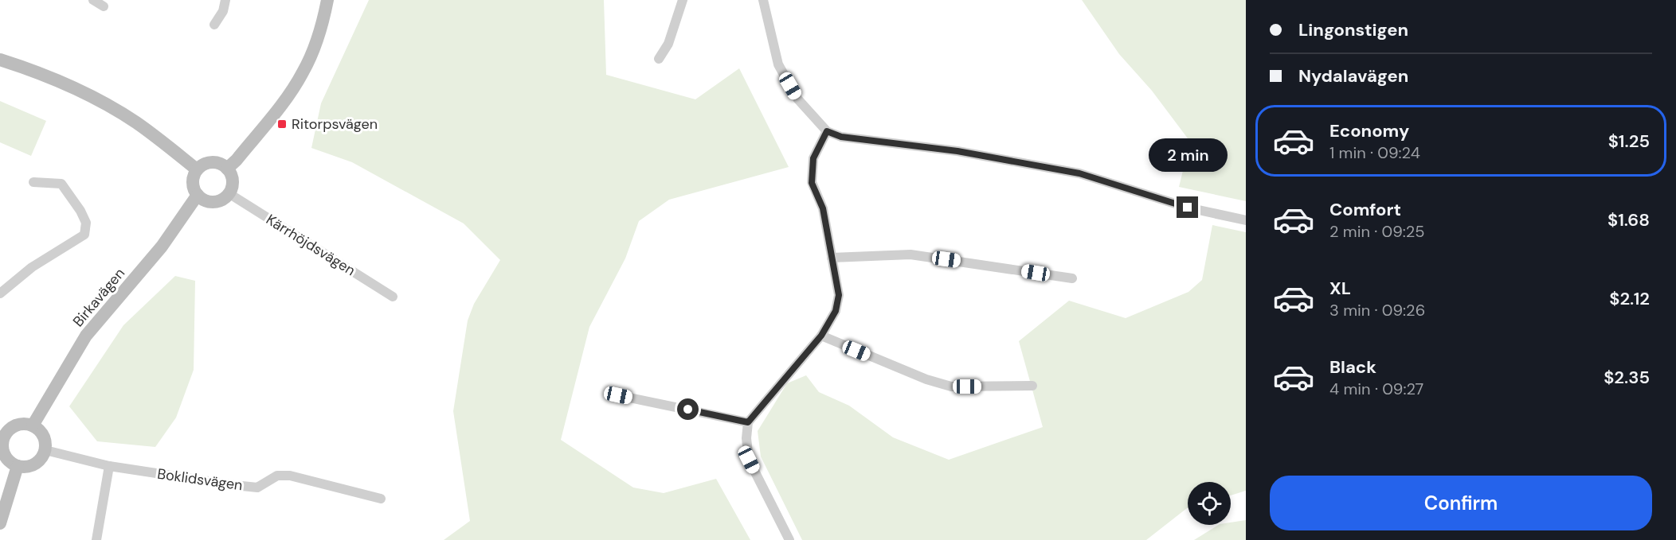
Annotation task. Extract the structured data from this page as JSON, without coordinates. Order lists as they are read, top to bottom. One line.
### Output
{"streets":{"street":["Kärrhöjdsvägen","Birkavägen","Boklidsvägen"]},"crossings":[["Kärrhöjdsvägen","Birkavägen"],["Birkavägen","Boklidsvägen"]],"places":{"transit":["Ritorpsvägen"]},"page":{"banner":["Lingonstigen","Nydalavägen"],"list":[{"name":"Economy","note":"1 min · 09:24","value":"$1.25"},{"name":"Comfort","note":"2 min · 09:25","value":"$1.68"},{"name":"XL","note":"3 min · 09:26","value":"$2.12"},{"name":"Black","note":"4 min · 09:27","value":"$2.35"}],"bubble":"2 min","buttons":"Confirm"}}
